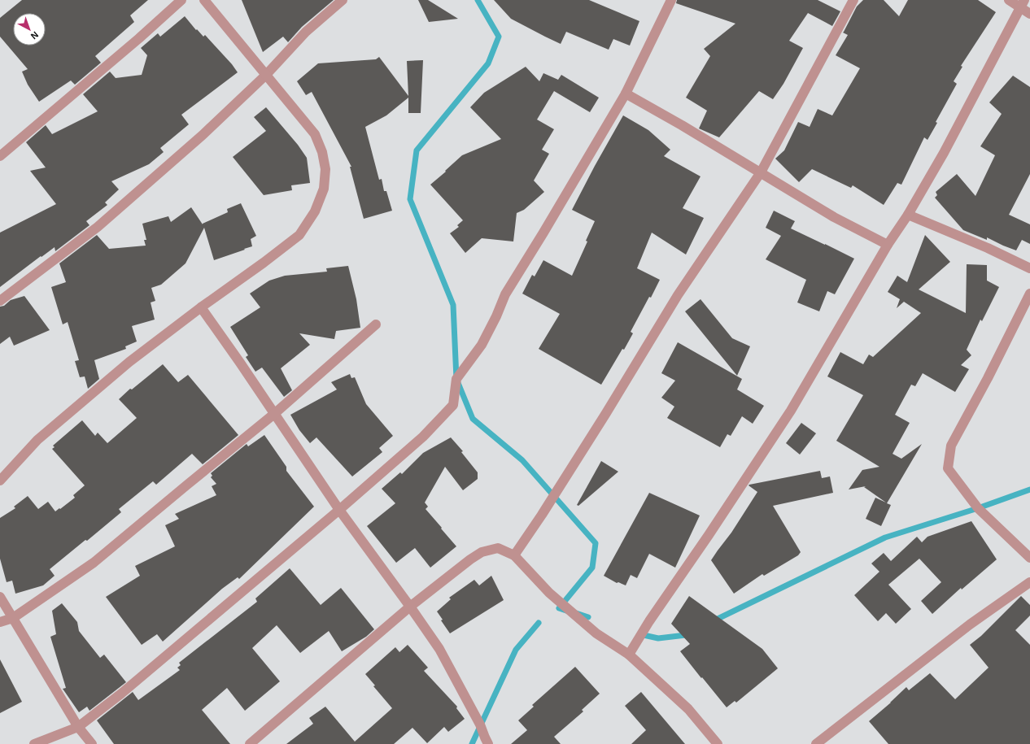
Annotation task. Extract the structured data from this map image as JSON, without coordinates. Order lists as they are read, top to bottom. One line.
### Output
{"north":"bottom right"}
